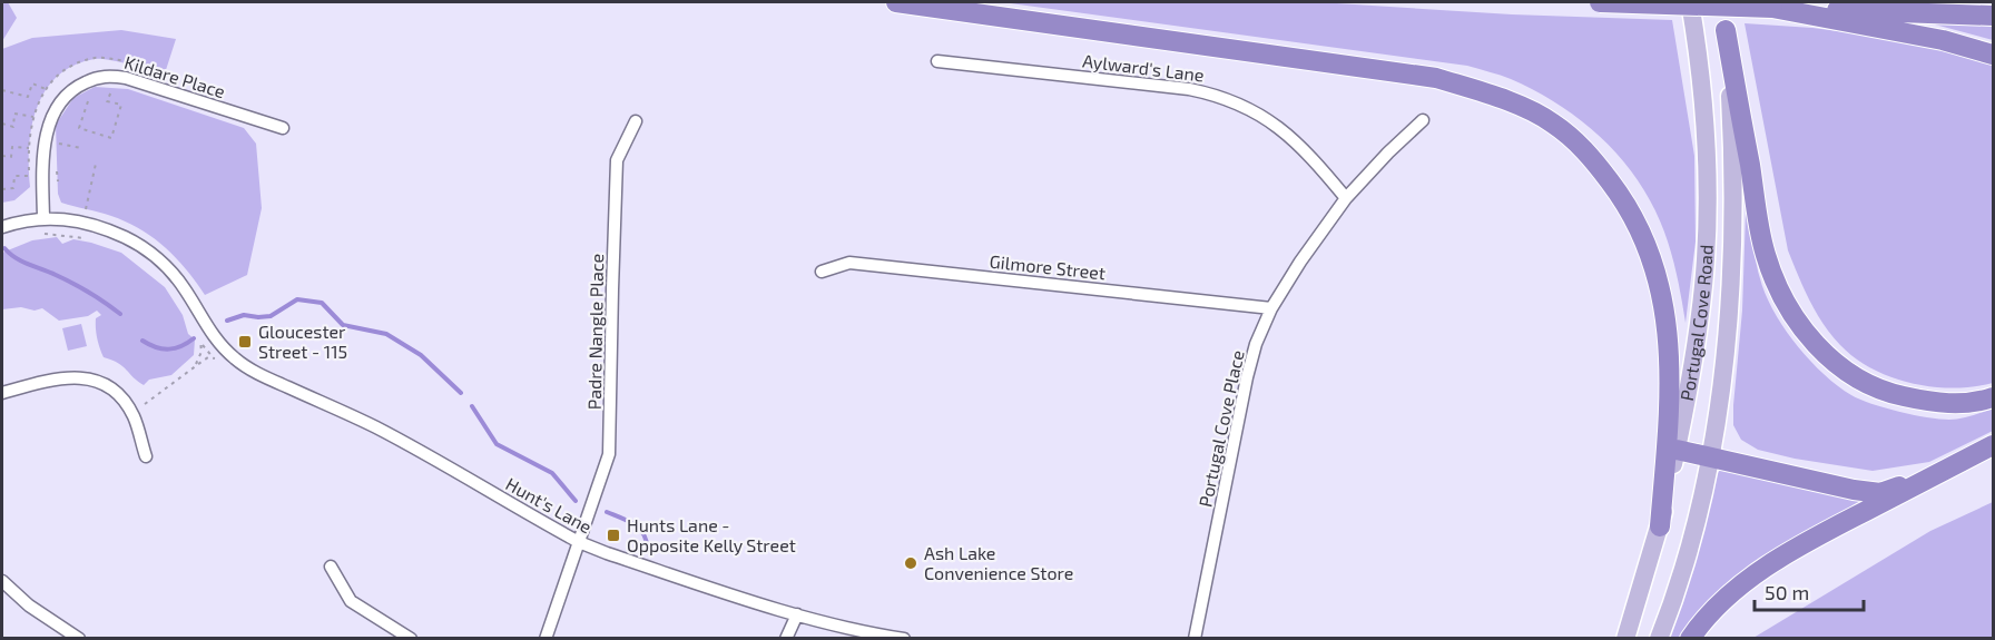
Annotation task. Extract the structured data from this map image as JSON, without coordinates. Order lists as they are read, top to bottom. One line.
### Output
{"streets":{"main road":["Portugal Cove Road"],"street":["Aylward's Lane","Kildare Place","Gilmore Street","Padre Nangle Place","Portugal Cove Place","Hunt's Lane"]},"crossings":[["Aylward's Lane","Portugal Cove Place"],["Kildare Place","Hunt's Lane"],["Gilmore Street","Portugal Cove Place"],["Padre Nangle Place","Hunt's Lane"]],"places":{"transit":["Gloucester Street - 115","Hunts Lane - Opposite Kelly Street"],"other":["Ash Lake Convenience Store"]},"scale_bar":"50 m"}
